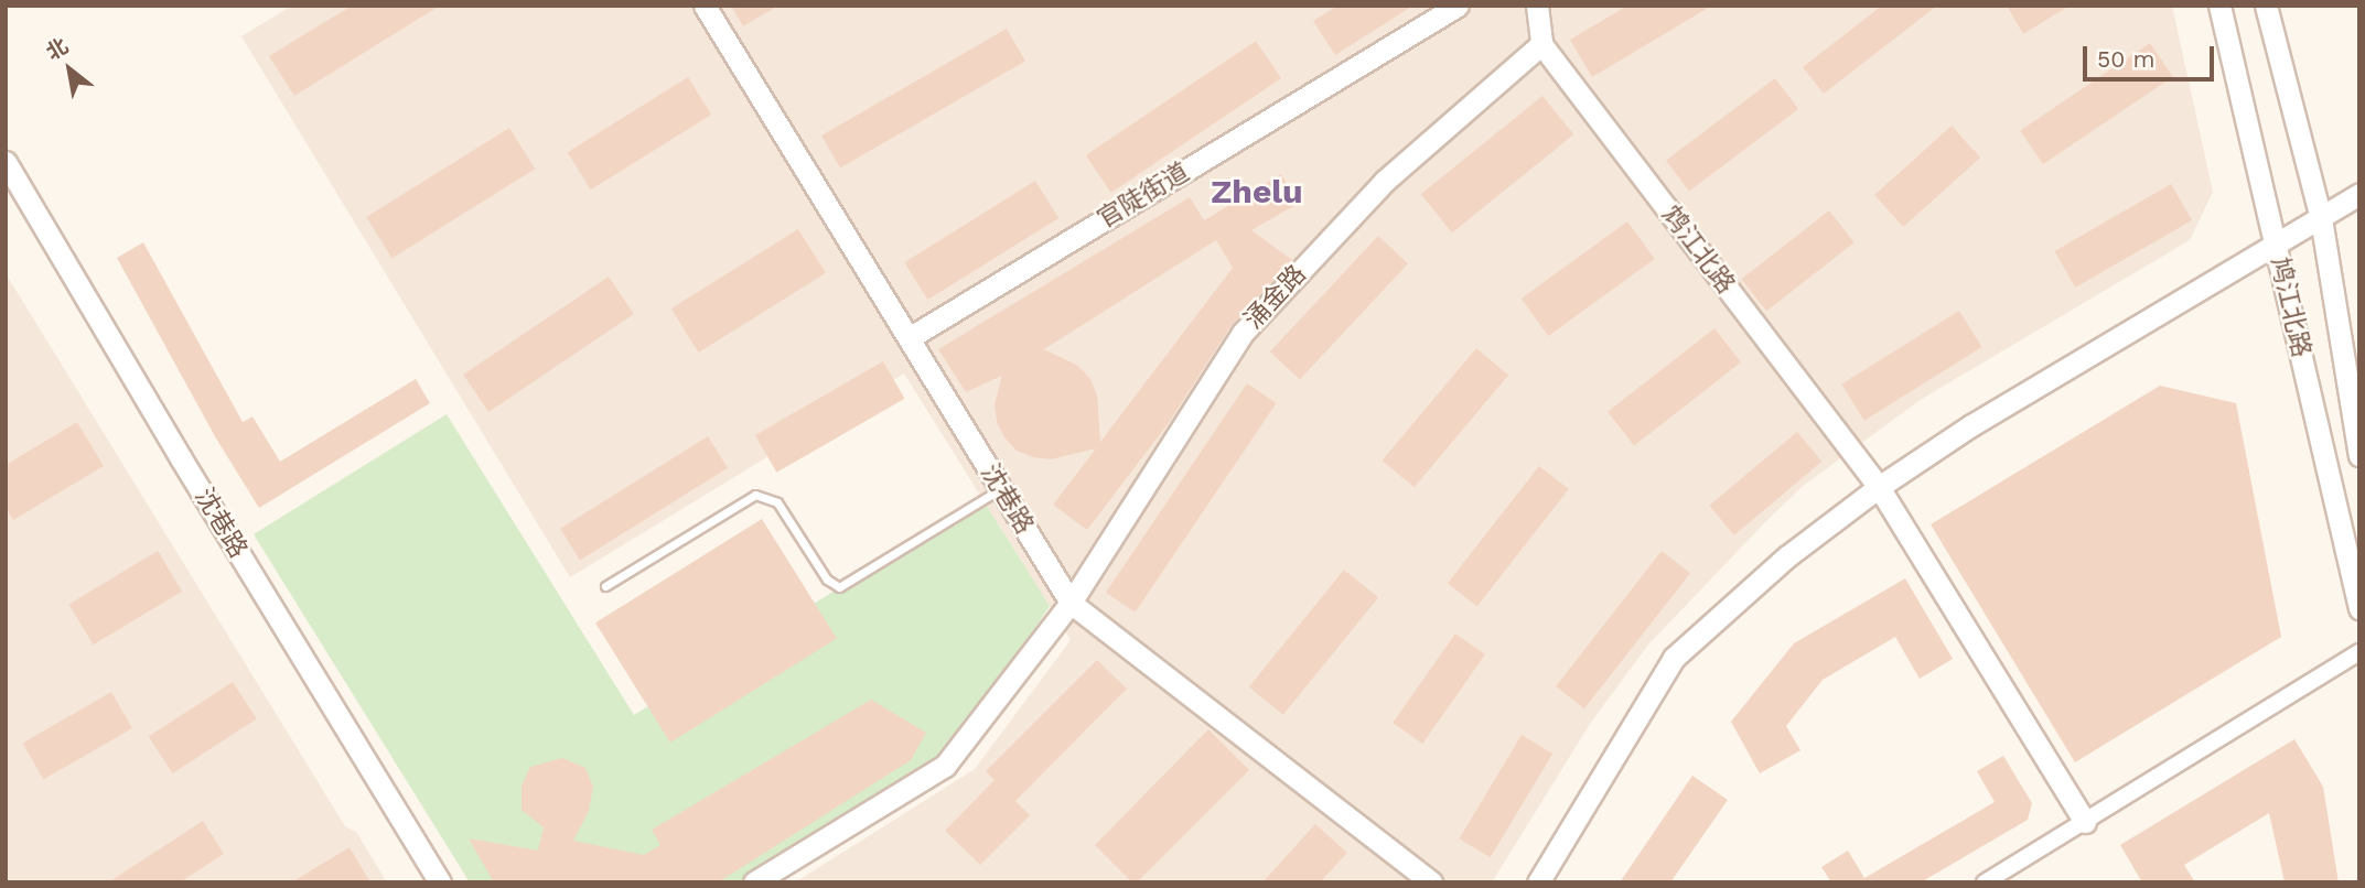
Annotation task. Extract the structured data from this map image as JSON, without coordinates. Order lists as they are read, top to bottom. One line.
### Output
{"streets":{"street":["官陡街道","鸩江北路","涌金路","鸠江北路","沈巷路"]},"crossings":[["官陡街道","沈巷路"],["鸩江北路","涌金路"],["涌金路","沈巷路"]],"districts":["Zhelu"],"scale_bar":"50 m","north":"top left"}
